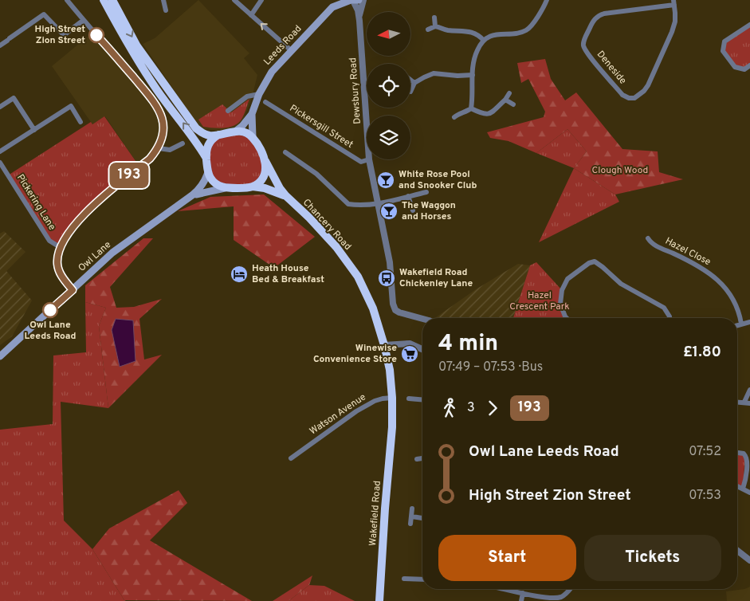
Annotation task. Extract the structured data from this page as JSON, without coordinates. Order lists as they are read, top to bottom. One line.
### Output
{"streets":{"highway":["Chancery Road","Wakefield Road"],"main road":["Leeds Road","Owl Lane"],"street":["Deneside","Dewsbury Road","Pickersgill Street","Pickering Lane","Hazel Close","Watson Avenue"]},"crossings":[["Leeds Road","Dewsbury Road"],["Leeds Road","Chancery Road"],["Leeds Road","Owl Lane"],["Chancery Road","Owl Lane"],["Chancery Road","Watson Avenue"],["Chancery Road","Wakefield Road"]],"parks":["Clough Wood","Hazel Crescent Park"],"places":{"other":["High Street Zion Street","Owl Lane Leeds Road"],"bar":["White Rose Pool and Snooker Club","The Waggon and Horses"],"hotel":["Heath House Bed & Breakfast"],"bus stop":["Wakefield Road Chickenley Lane"],"supermarket":["Winewise Convenience Store"]},"lines":["bus line 193"],"north":"left","page":{"on_map":"193","heading":["4 min","07:49 – 07:53 · Bus","£1.80"],"legs":["3","193"],"list":[{"name":"Owl Lane Leeds Road","value":"07:52"},{"name":"High Street Zion Street","value":"07:53"}],"buttons":["Start","Tickets"]}}
